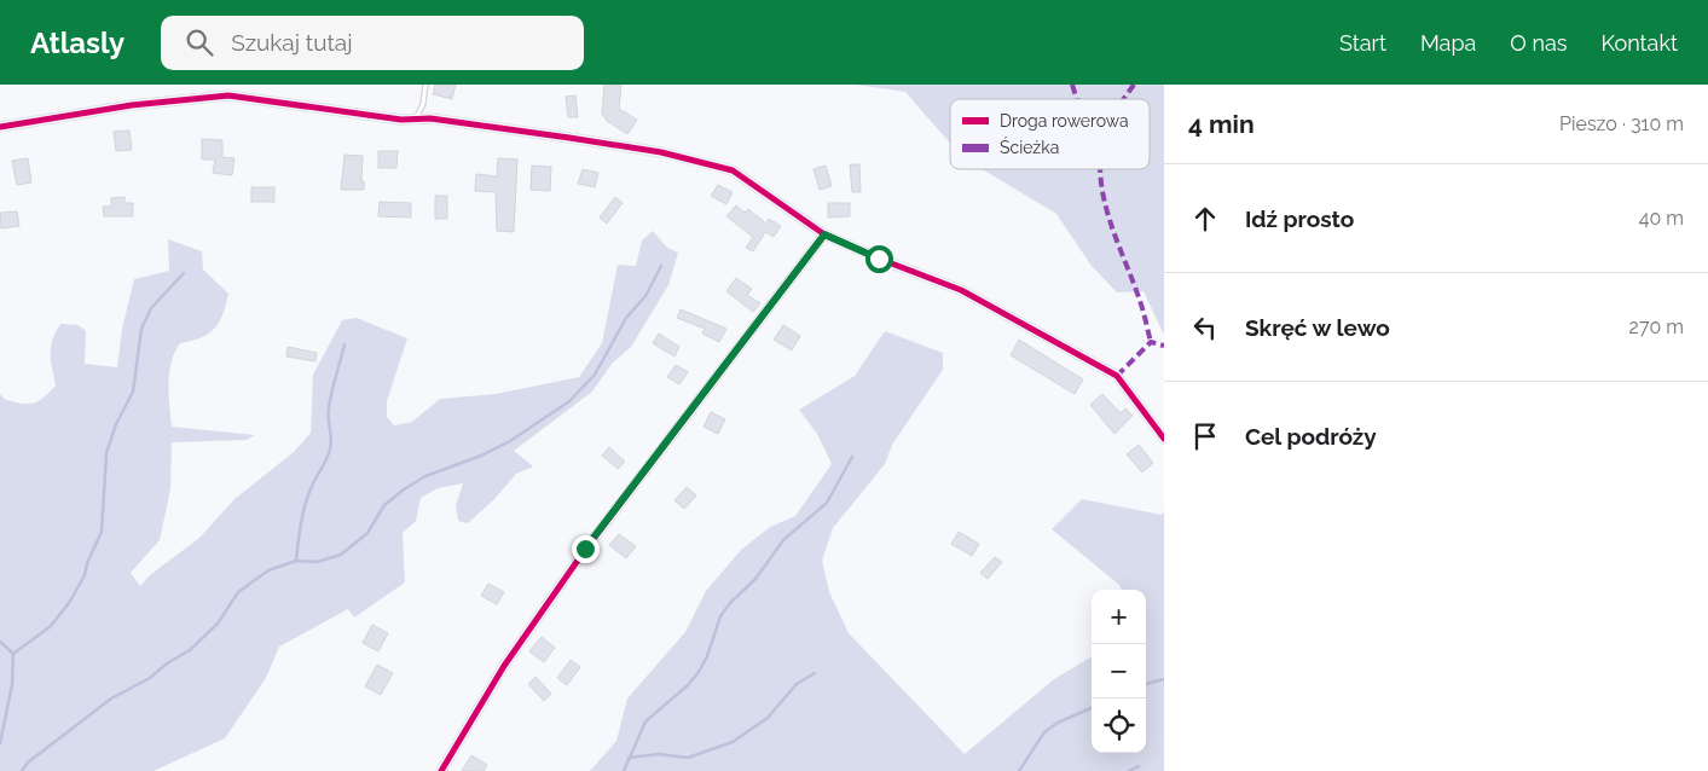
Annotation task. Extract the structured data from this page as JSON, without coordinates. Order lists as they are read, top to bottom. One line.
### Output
{"legend":["Droga rowerowa","Ścieżka"],"page":{"header":"Atlasly","search":"Szukaj tutaj","nav":["Start","Mapa","O nas","Kontakt"],"heading":["4 min","Pieszo · 310 m"],"list":[["Idź prosto","40 m"],["Skręć w lewo","270 m"],"Cel podróży"],"map_buttons":["+","−"]}}
